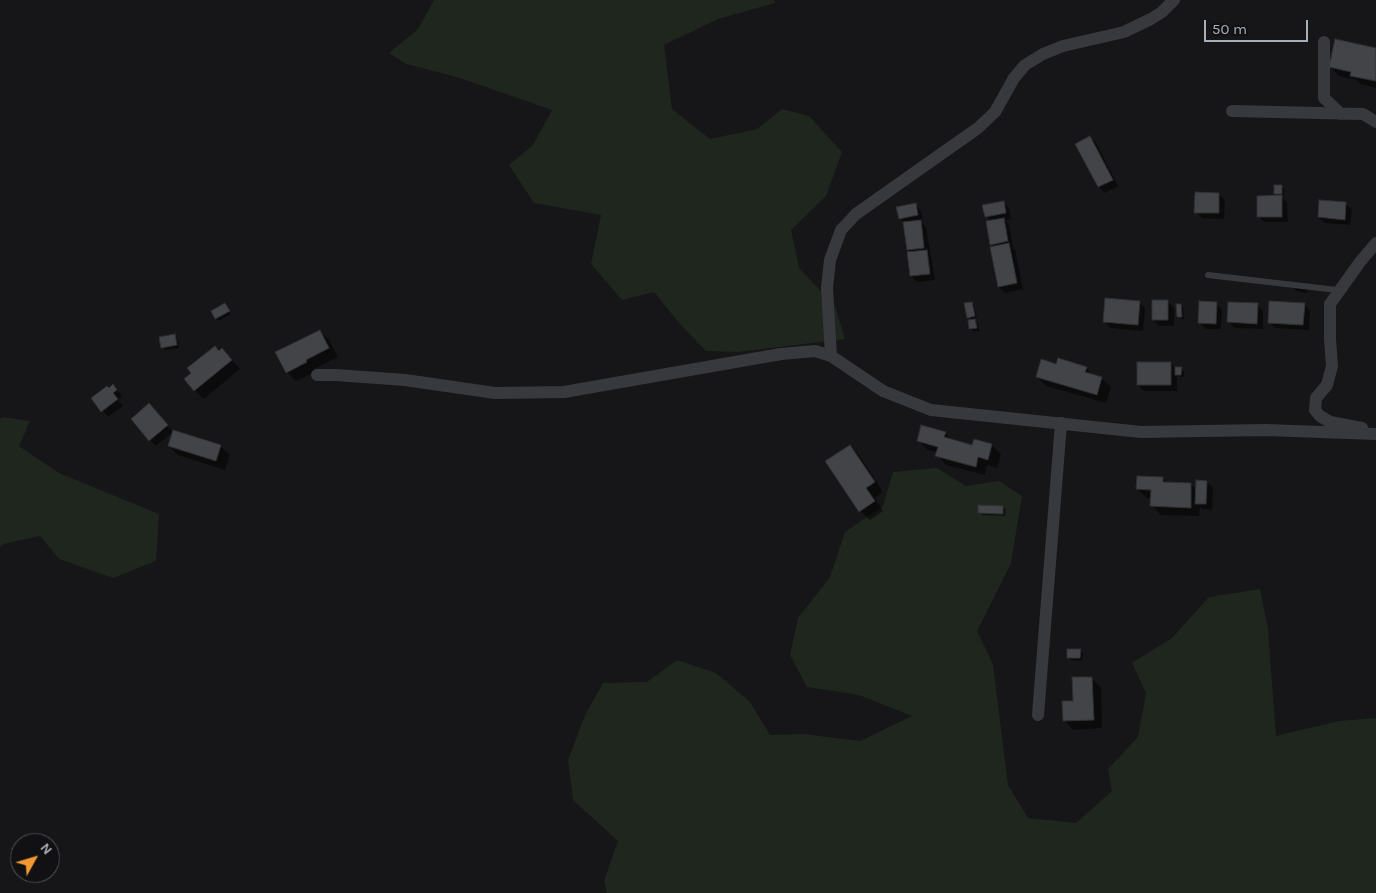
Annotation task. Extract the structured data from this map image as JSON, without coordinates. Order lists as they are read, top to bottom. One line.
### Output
{"scale_bar":"50 m","north":"top right"}
